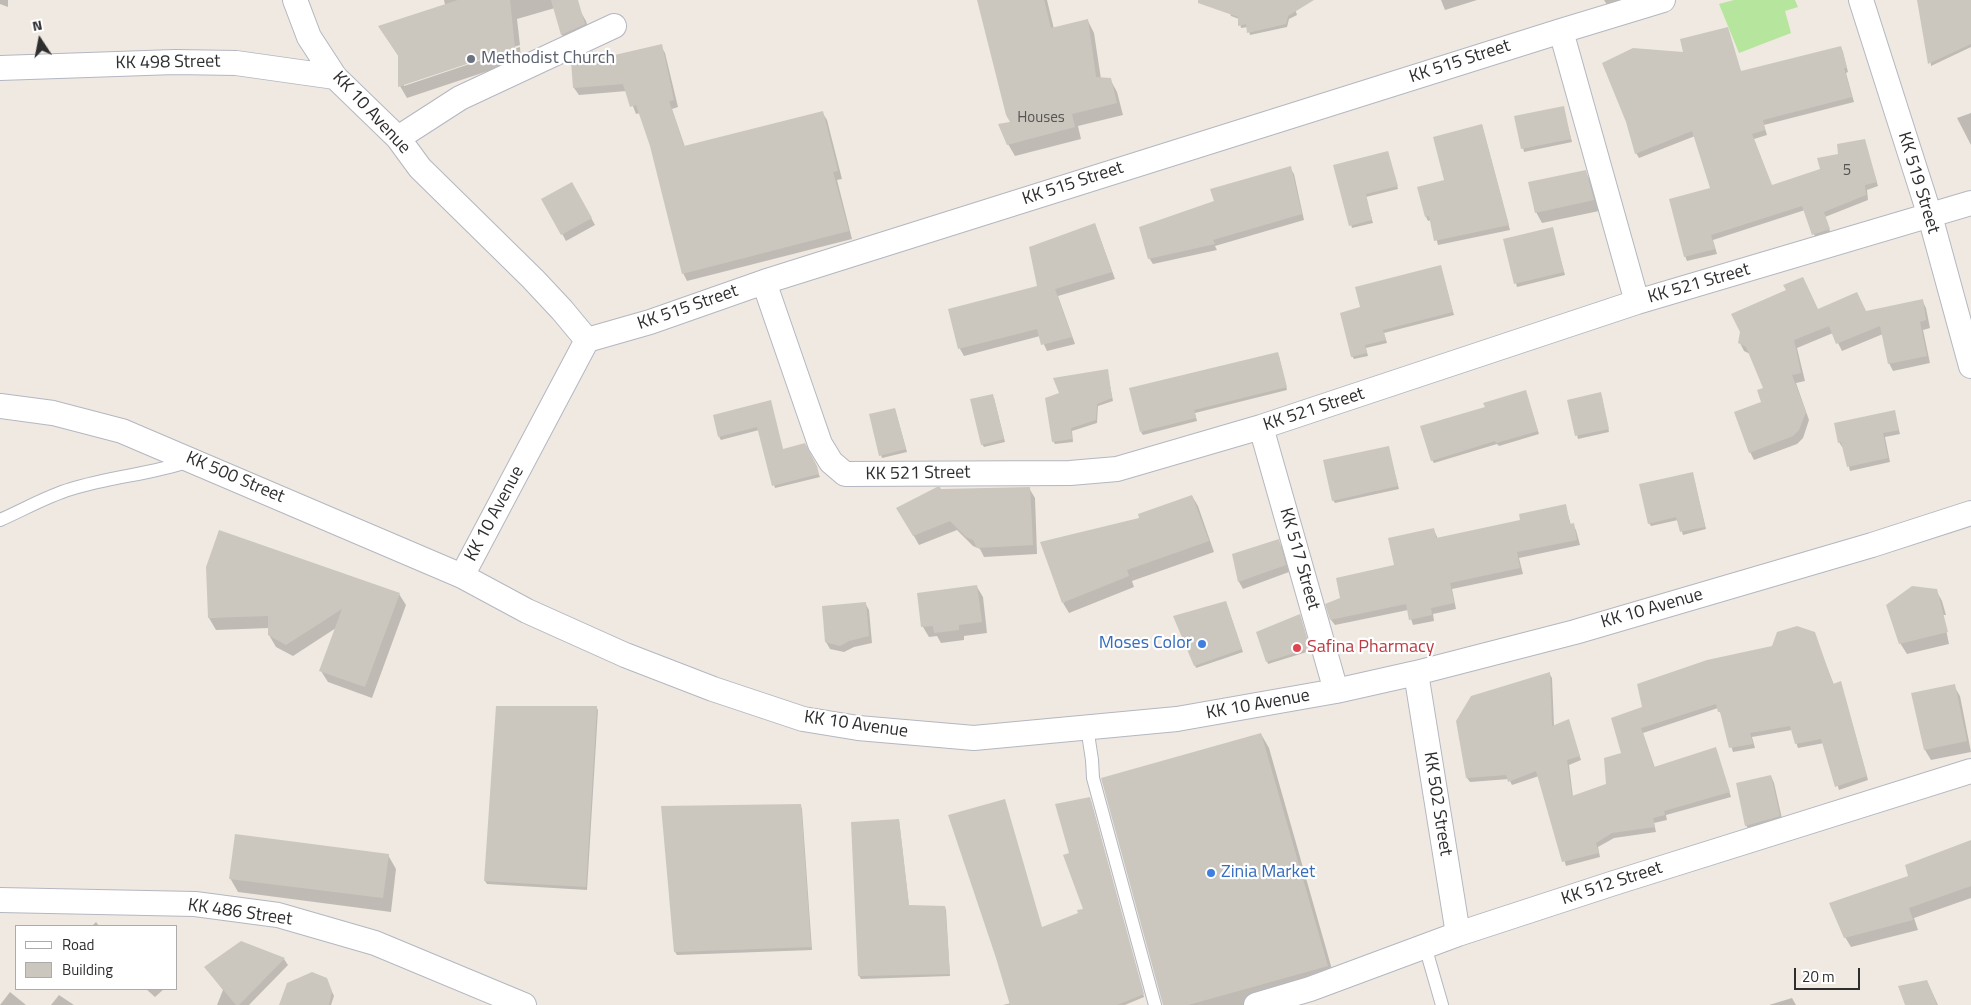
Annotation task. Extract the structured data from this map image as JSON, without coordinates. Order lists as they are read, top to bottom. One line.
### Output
{"streets":{"street":["KK 515 Street","KK 498 Street","KK 10 Avenue","KK 519 Street","KK 521 Street","KK 500 Street","KK 517 Street","KK 502 Street","KK 512 Street","KK 486 Street"]},"crossings":[["KK 515 Street","KK 10 Avenue"],["KK 515 Street","KK 521 Street"],["KK 498 Street","KK 10 Avenue"],["KK 10 Avenue","KK 500 Street"],["KK 10 Avenue","KK 517 Street"],["KK 10 Avenue","KK 502 Street"],["KK 519 Street","KK 521 Street"],["KK 521 Street","KK 517 Street"],["KK 502 Street","KK 512 Street"]],"places":["Methodist Church","Moses Color","Safina Pharmacy","Zinia Market"],"house_numbers":["Houses","5"],"legend":["Road","Building"],"scale_bar":"20 m","north":"top"}
